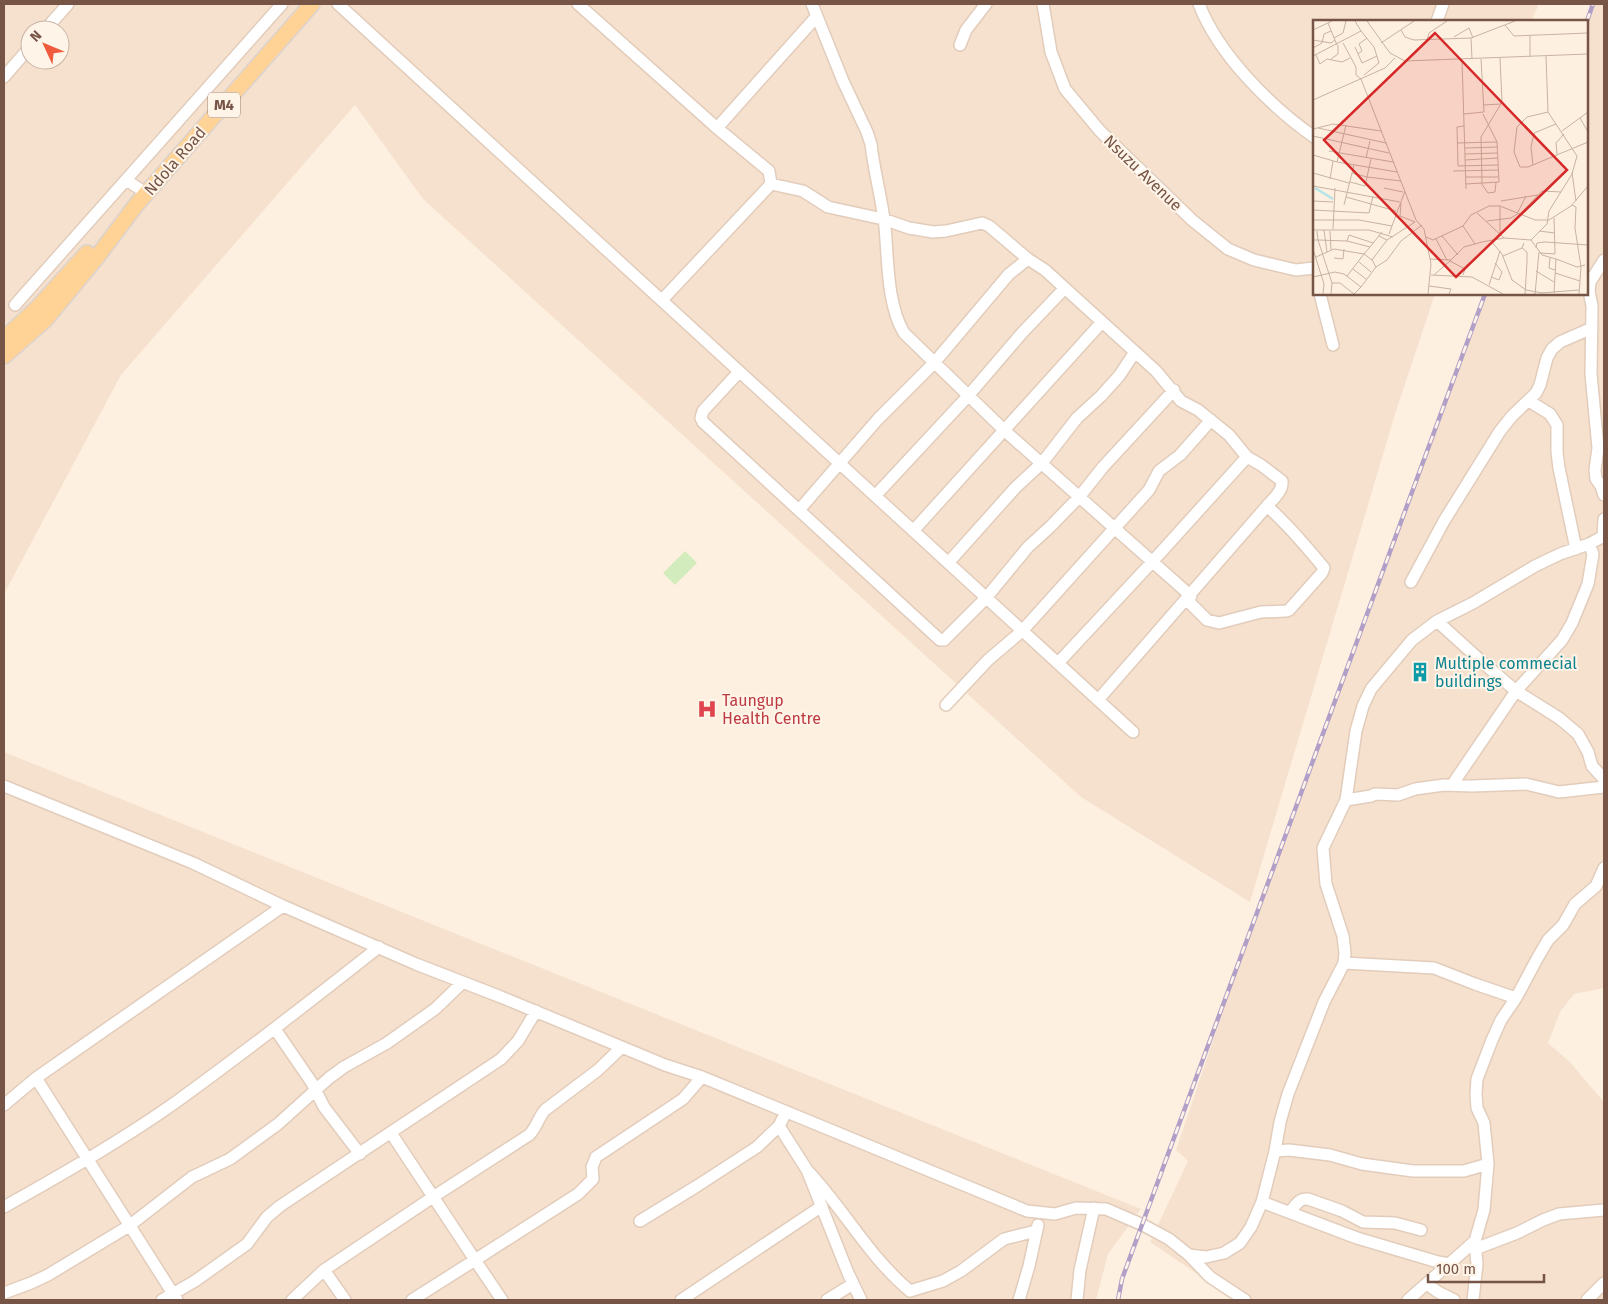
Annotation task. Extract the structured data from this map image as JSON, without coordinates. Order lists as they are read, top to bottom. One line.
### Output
{"streets":{"main road":["M4","Ndola Road"],"street":["Nsuzu Avenue"]},"crossings":[["M4","Ndola Road"]],"places":{"building":["Multiple commecial buildings"],"hospital":["Taungup Health Centre"]},"scale_bar":"100 m","north":"top left"}
